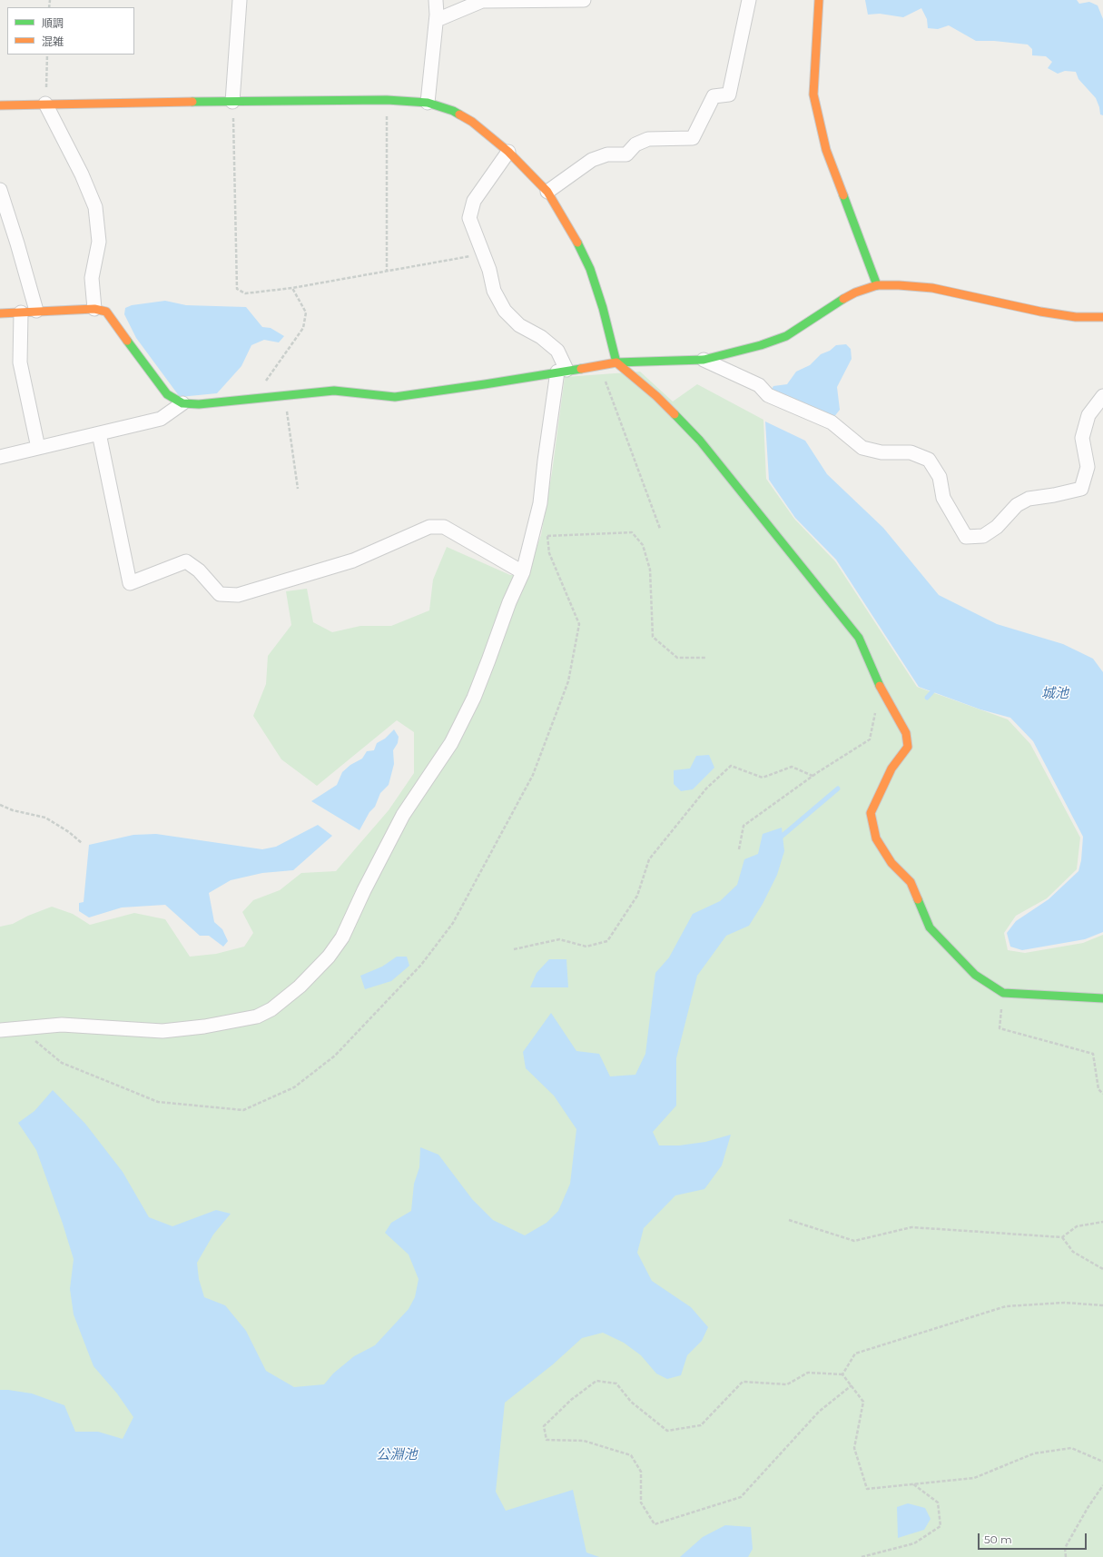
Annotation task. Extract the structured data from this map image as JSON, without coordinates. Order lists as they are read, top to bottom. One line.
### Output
{"water":["城池","公淵池"],"legend":["順調","混雑"],"scale_bar":"50 m"}
